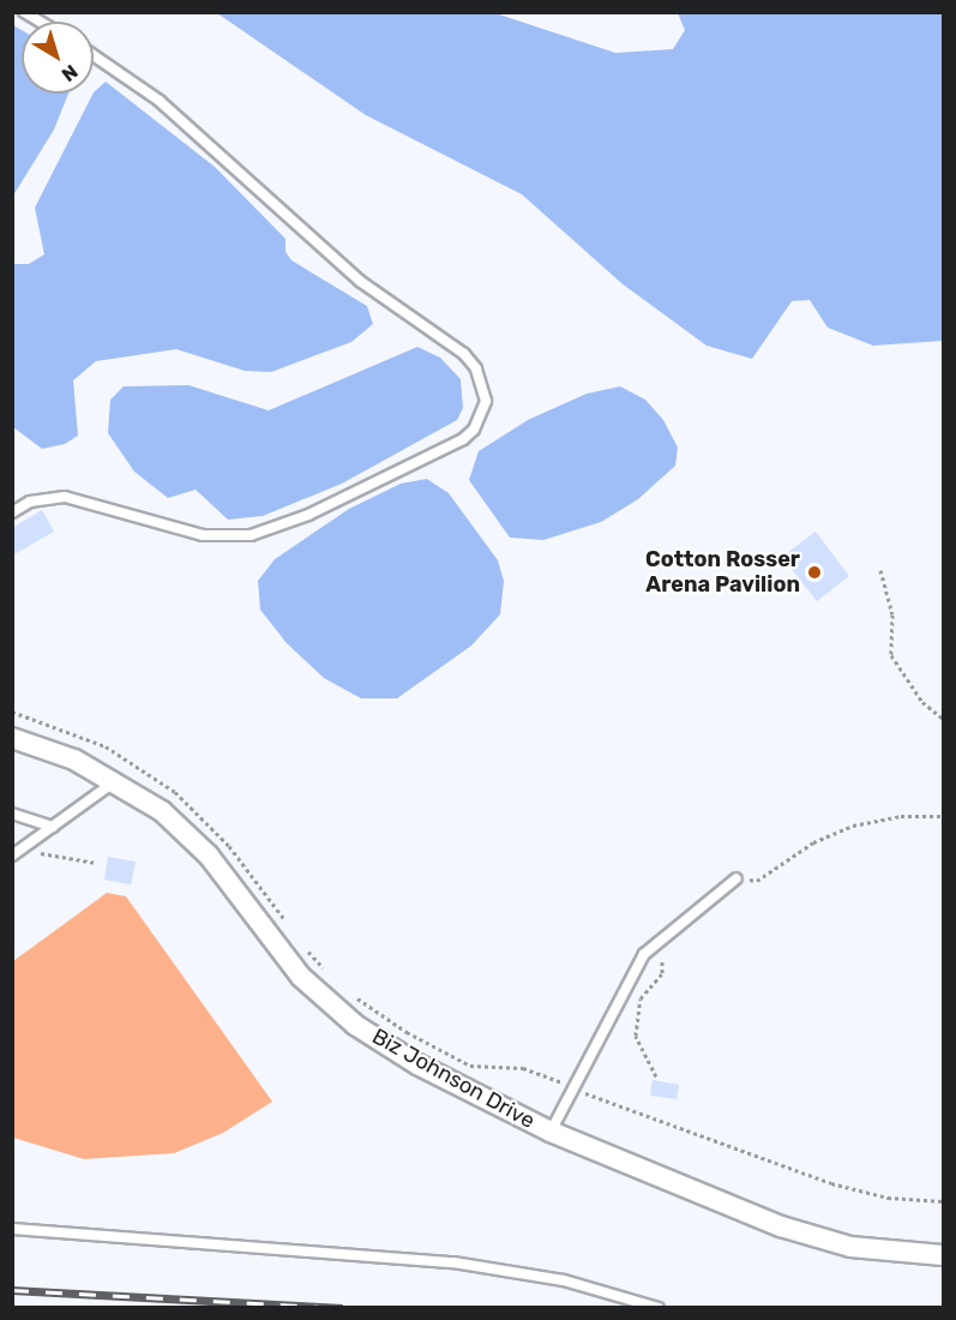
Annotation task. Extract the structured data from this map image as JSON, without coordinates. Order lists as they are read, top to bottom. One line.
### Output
{"streets":{"street":["Biz Johnson Drive"]},"places":["Cotton Rosser Arena Pavilion"],"north":"bottom right"}
